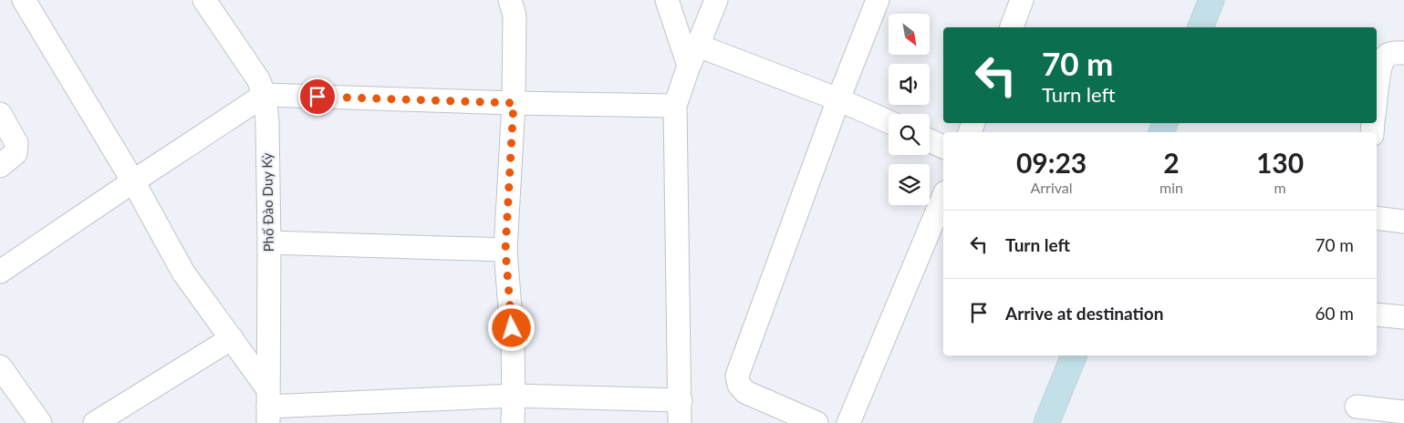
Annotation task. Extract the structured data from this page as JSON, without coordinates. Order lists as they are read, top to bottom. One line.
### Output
{"streets":{"street":["Phố Đào Duy Kỳ"]},"north":"bottom right","page":{"turn":["70 m","Turn left"],"eta":["09:23","Arrival","2","min","130","m"],"list":[{"name":"Turn left","value":"70 m"},{"name":"Arrive at destination","value":"60 m"}]}}
